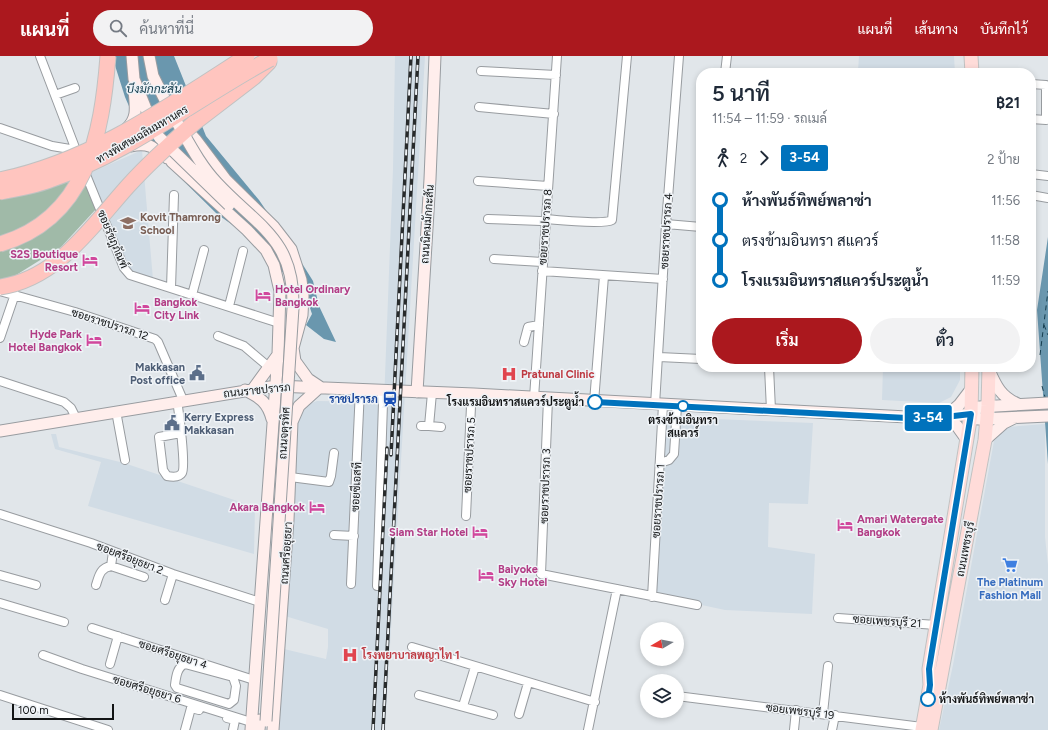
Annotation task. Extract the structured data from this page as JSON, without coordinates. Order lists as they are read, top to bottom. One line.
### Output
{"streets":{"highway":["ทางพิเศษเฉลิมมหานคร"],"main road":["ถนนนิคมมักกะสัน","ถนนราชปรารภ","ถนนจตุรทิศ","ถนนเพชรบุรี","ถนนศรีอยุธยา"],"street":["ซอยราชปรารภ 8","ซอยราชปรารภ 4","ซอยรัชฎภัณฑ์","ซอยราชปรารภ 12","ซอยราชปรารภ 5","ซอยราชปรารภ 3","ซอยซีเอสที","ซอยราชปรารภ 1","ซอยศรีอยุธยา 2","ซอยเพชรบุรี 21","ซอยศรีอยุธยา 4","ซอยศรีอยุธยา 6","ซอยเพชรบุรี 19"]},"crossings":[["ถนนนิคมมักกะสัน","ถนนราชปรารภ"],["ซอยราชปรารภ 8","ถนนราชปรารภ"],["ซอยราชปรารภ 4","ถนนราชปรารภ"],["ซอยราชปรารภ 4","ซอยราชปรารภ 1"],["ซอยรัชฎภัณฑ์","ถนนจตุรทิศ"],["ซอยราชปรารภ 12","ถนนราชปรารภ"],["ถนนราชปรารภ","ถนนจตุรทิศ"],["ถนนราชปรารภ","ซอยราชปรารภ 5"],["ถนนราชปรารภ","ซอยราชปรารภ 3"],["ถนนราชปรารภ","ซอยซีเอสที"],["ถนนราชปรารภ","ซอยราชปรารภ 1"],["ถนนราชปรารภ","ถนนเพชรบุรี"],["ถนนราชปรารภ","ถนนศรีอยุธยา"],["ถนนจตุรทิศ","ถนนศรีอยุธยา"],["ถนนจตุรทิศ","ซอยศรีอยุธยา 6"],["ถนนเพชรบุรี","ซอยเพชรบุรี 21"],["ถนนเพชรบุรี","ซอยเพชรบุรี 19"],["ถนนศรีอยุธยา","ซอยศรีอยุธยา 2"],["ถนนศรีอยุธยา","ซอยศรีอยุธยา 4"],["ถนนศรีอยุธยา","ซอยศรีอยุธยา 6"]],"water":["บึงมักกะสัน"],"places":{"school or university":["Kovit Thamrong School"],"hotel":["S2S Boutique Resort","Hotel Ordinary Bangkok","Bangkok City Link","Hyde Park Hotel Bangkok","Akara Bangkok","Amari Watergate Bangkok","Siam Star Hotel","Baiyoke Sky Hotel"],"public building":["Makkasan Post office","Kerry Express Makkasan"],"hospital":["Pratunal Clinic","โรงพยาบาลพญาไท 1"],"station":["ราชปรารภ"],"other":["โรงแรมอินทราสแควร์ประตูน้ำ","ตรงข้ามอินทรา สแควร์","ห้างพันธ์ทิพย์พลาซ่า"],"supermarket":["The Platinum Fashion Mall"]},"lines":["bus line 3-54"],"scale_bar":"100 m","north":"left","page":{"header":"แผนที่","search":"ค้นหาที่นี่","nav":["แผนที่","เส้นทาง","บันทึกไว้"],"on_map":"3-54","heading":["5 นาที","11:54 – 11:59 · รถเมล์","฿21"],"legs":["2","3-54","2 ป้าย"],"list":[{"name":"ห้างพันธ์ทิพย์พลาซ่า","value":"11:56"},{"name":"ตรงข้ามอินทรา สแควร์","value":"11:58"},{"name":"โรงแรมอินทราสแควร์ประตูน้ำ","value":"11:59"}],"buttons":["เริ่ม","ตั๋ว"],"scale":"100 m"}}
